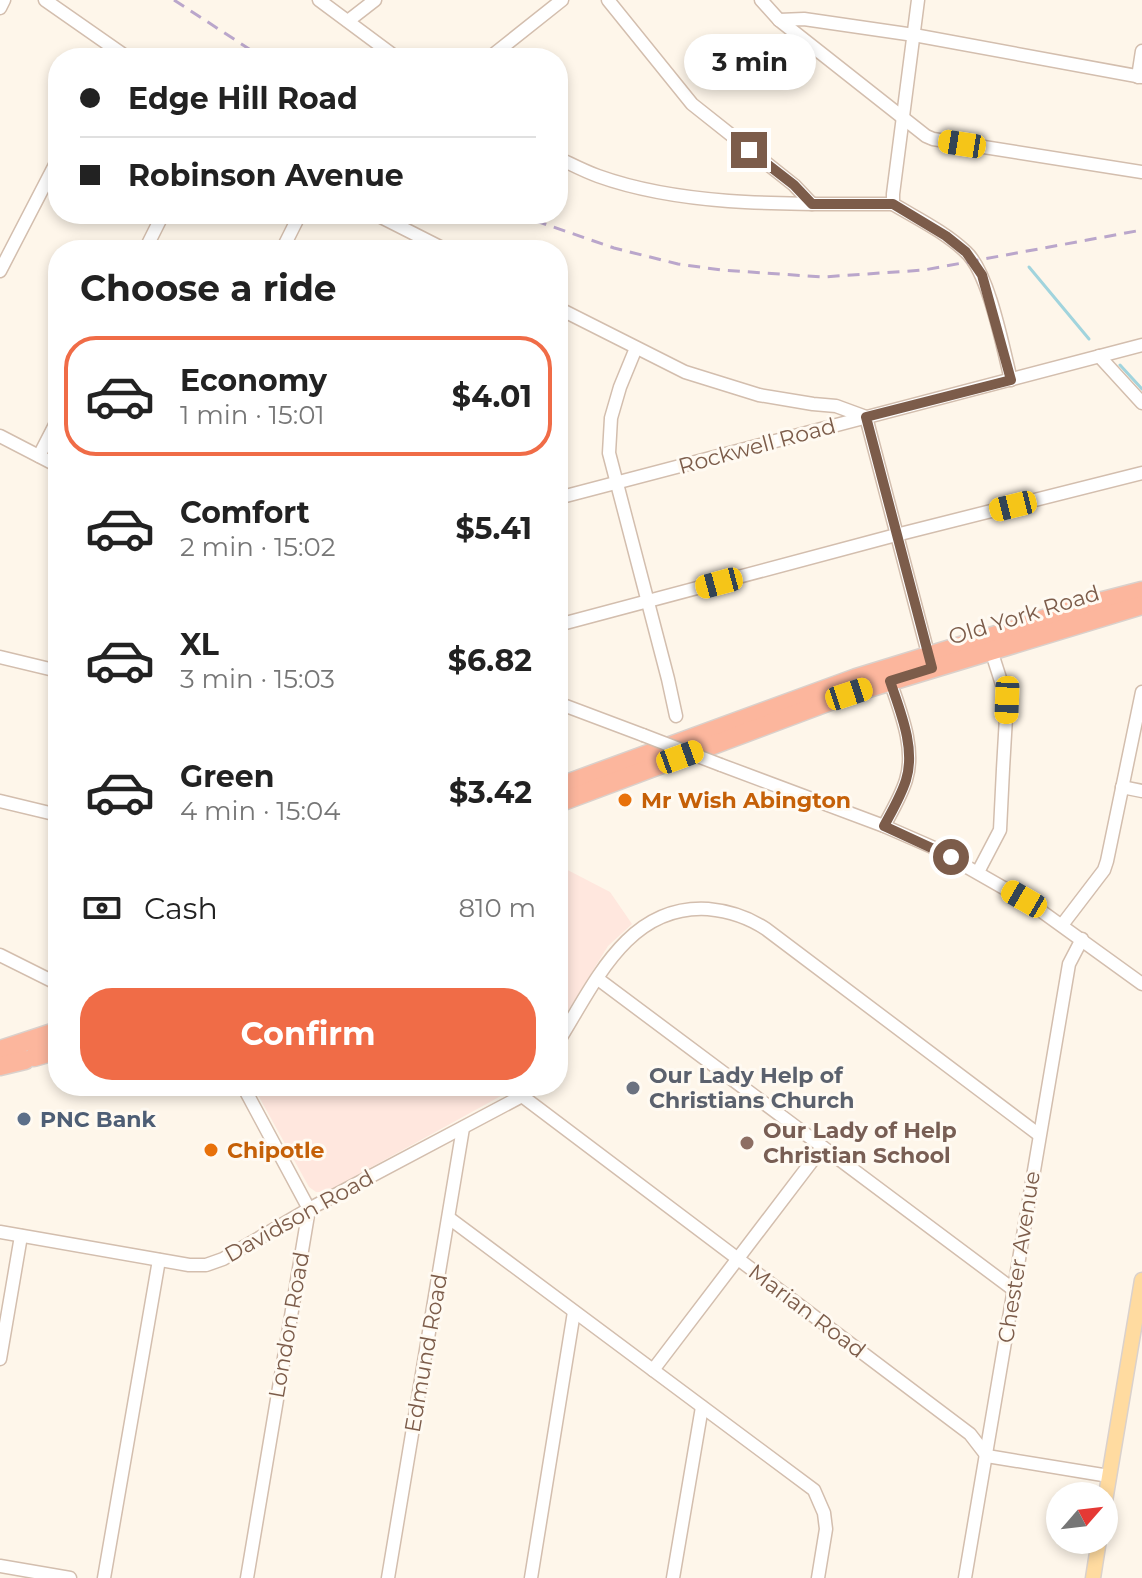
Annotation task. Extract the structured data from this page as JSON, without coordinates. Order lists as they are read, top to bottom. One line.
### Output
{"streets":{"highway":["Old York Road"],"street":["Rockwell Road","Davidson Road","Chester Avenue","Marian Road","London Road","Edmund Road"]},"crossings":[["Davidson Road","London Road"],["Davidson Road","Edmund Road"],["Chester Avenue","Marian Road"]],"places":["Mr Wish Abington","Our Lady Help of Christians Church","PNC Bank","Our Lady of Help Christian School","Chipotle"],"north":"top right","page":{"bubble":"3 min","banner":["Edge Hill Road","Robinson Avenue"],"heading":"Choose a ride","list":[{"name":"Economy","note":"1 min · 15:01","value":"$4.01"},{"name":"Comfort","note":"2 min · 15:02","value":"$5.41"},{"name":"XL","note":"3 min · 15:03","value":"$6.82"},{"name":"Green","note":"4 min · 15:04","value":"$3.42"}],"pay":["Cash","810 m"],"buttons":"Confirm"}}
